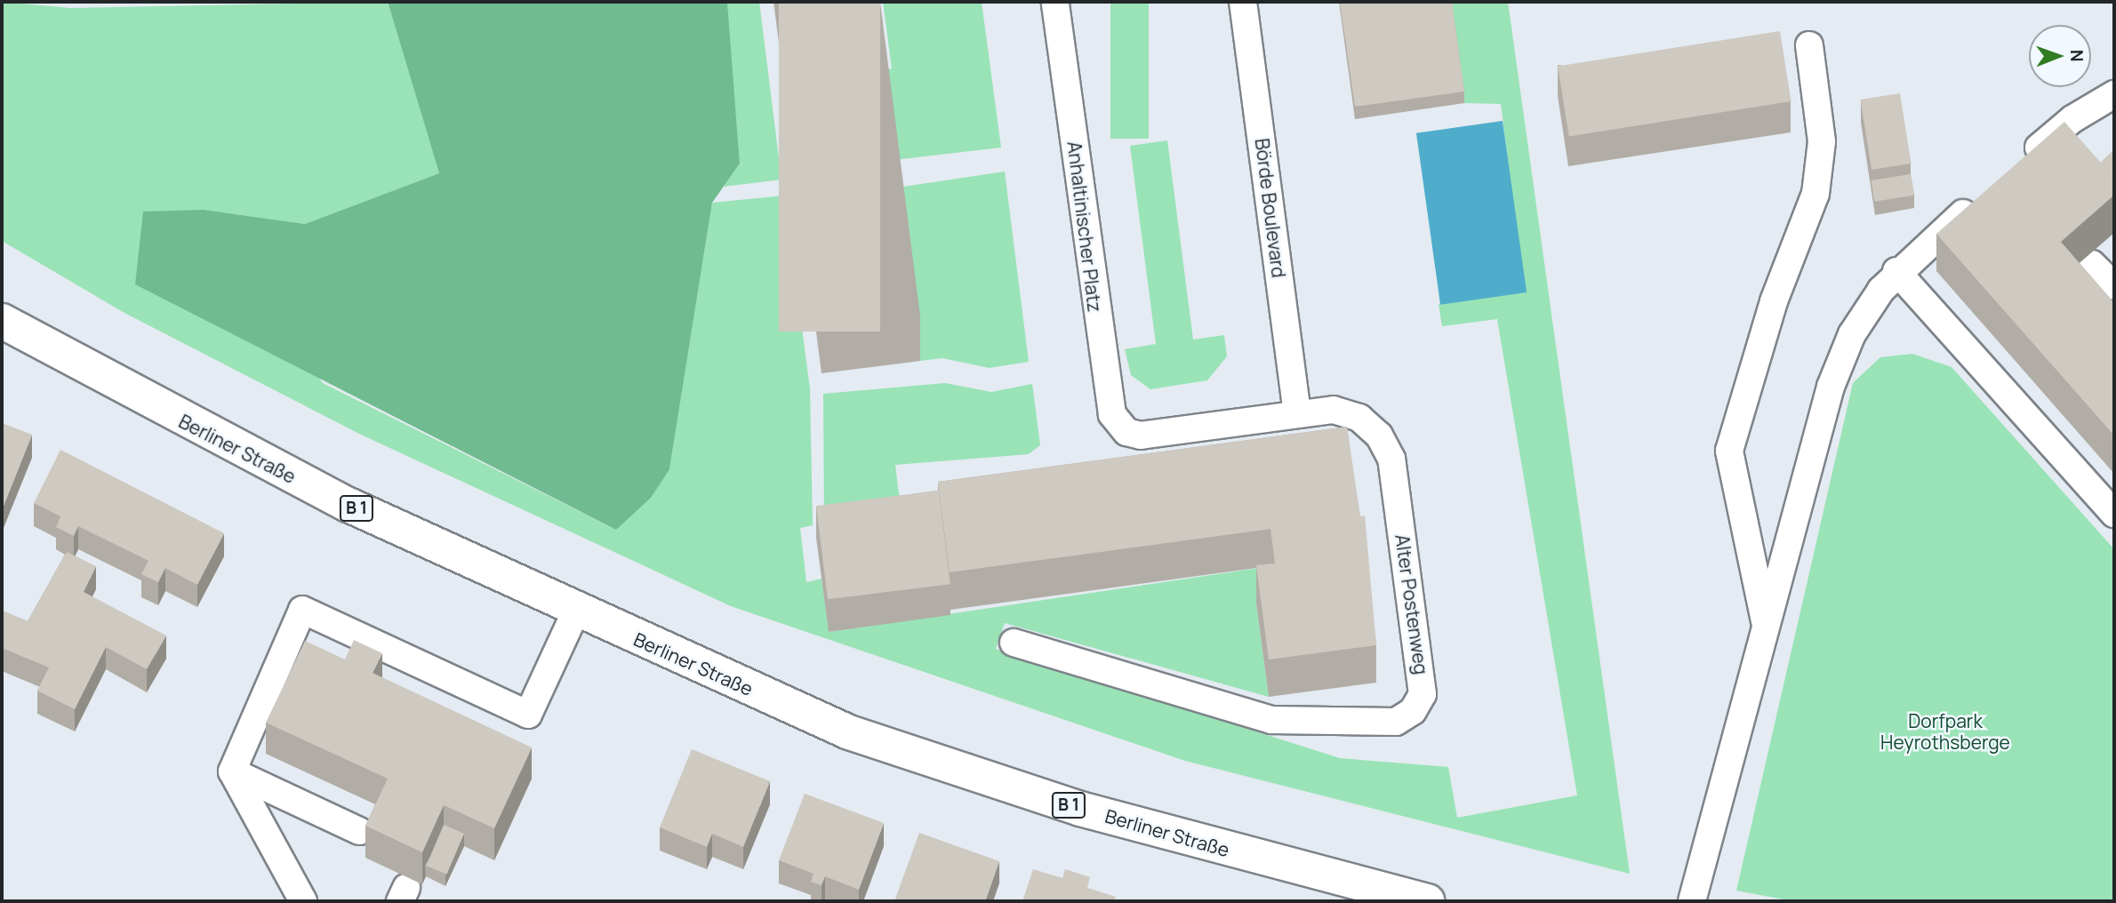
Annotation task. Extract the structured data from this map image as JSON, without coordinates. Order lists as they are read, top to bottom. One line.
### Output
{"streets":{"main road":["Berliner Straße","B 1"],"lane":["Börde Boulevard","Anhaltinischer Platz","Alter Postenweg"]},"crossings":[["Börde Boulevard","Alter Postenweg"],["Anhaltinischer Platz","Alter Postenweg"]],"parks":["Dorfpark Heyrothsberge"],"north":"right"}
